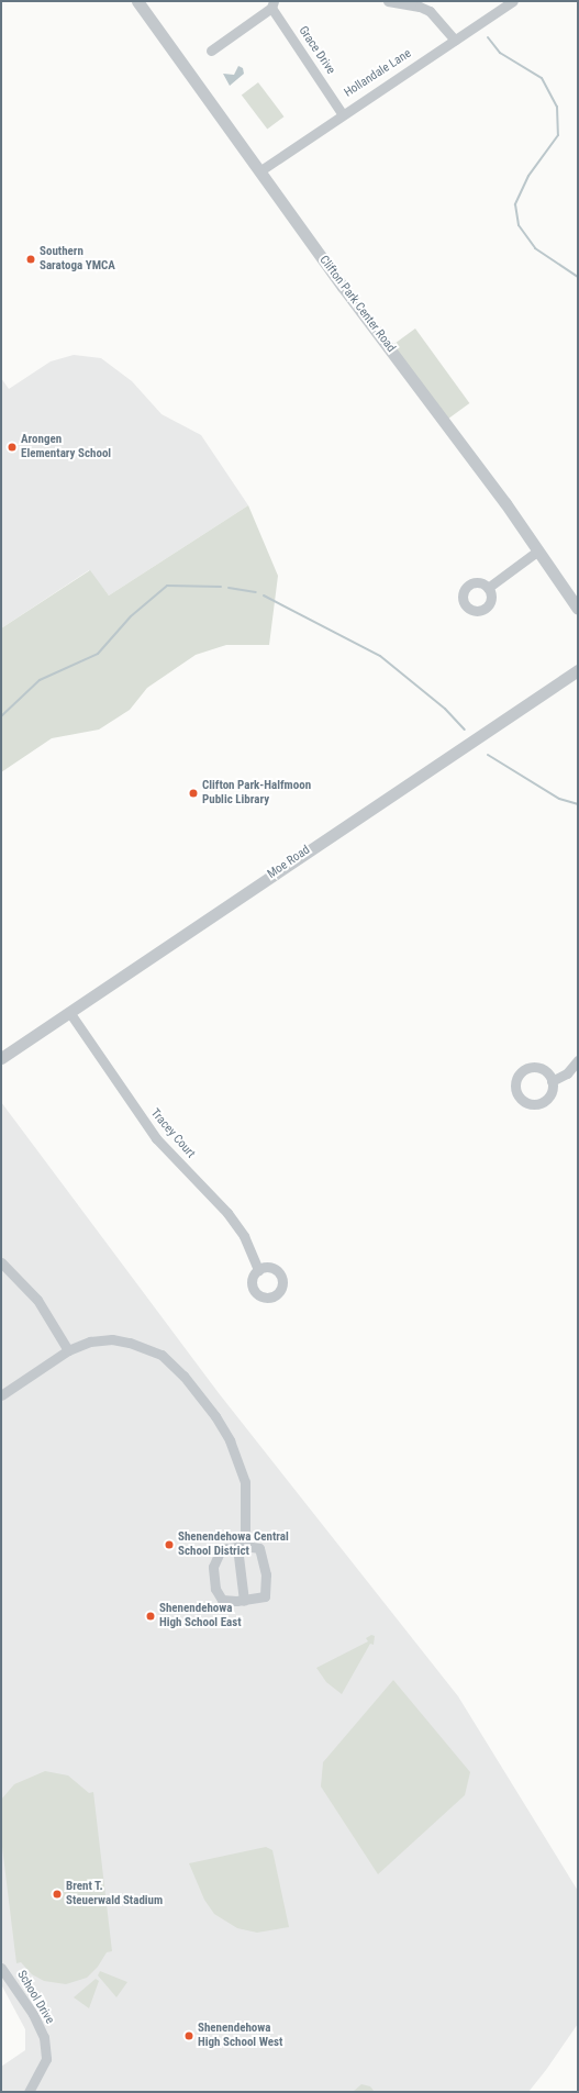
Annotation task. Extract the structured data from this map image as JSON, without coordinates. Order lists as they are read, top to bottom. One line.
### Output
{"streets":{"street":["Grace Drive","Hollandale Lane","Clifton Park Center Road","Moe Road","Tracey Court","School Drive"]},"crossings":[["Grace Drive","Hollandale Lane"],["Hollandale Lane","Clifton Park Center Road"],["Moe Road","Tracey Court"]],"places":["Southern Saratoga YMCA","Arongen Elementary School","Clifton Park-Halfmoon Public Library","Shenendehowa Central School District","Shenendehowa High School East","Brent T. Steuerwald Stadium","Shenendehowa High School West"]}
